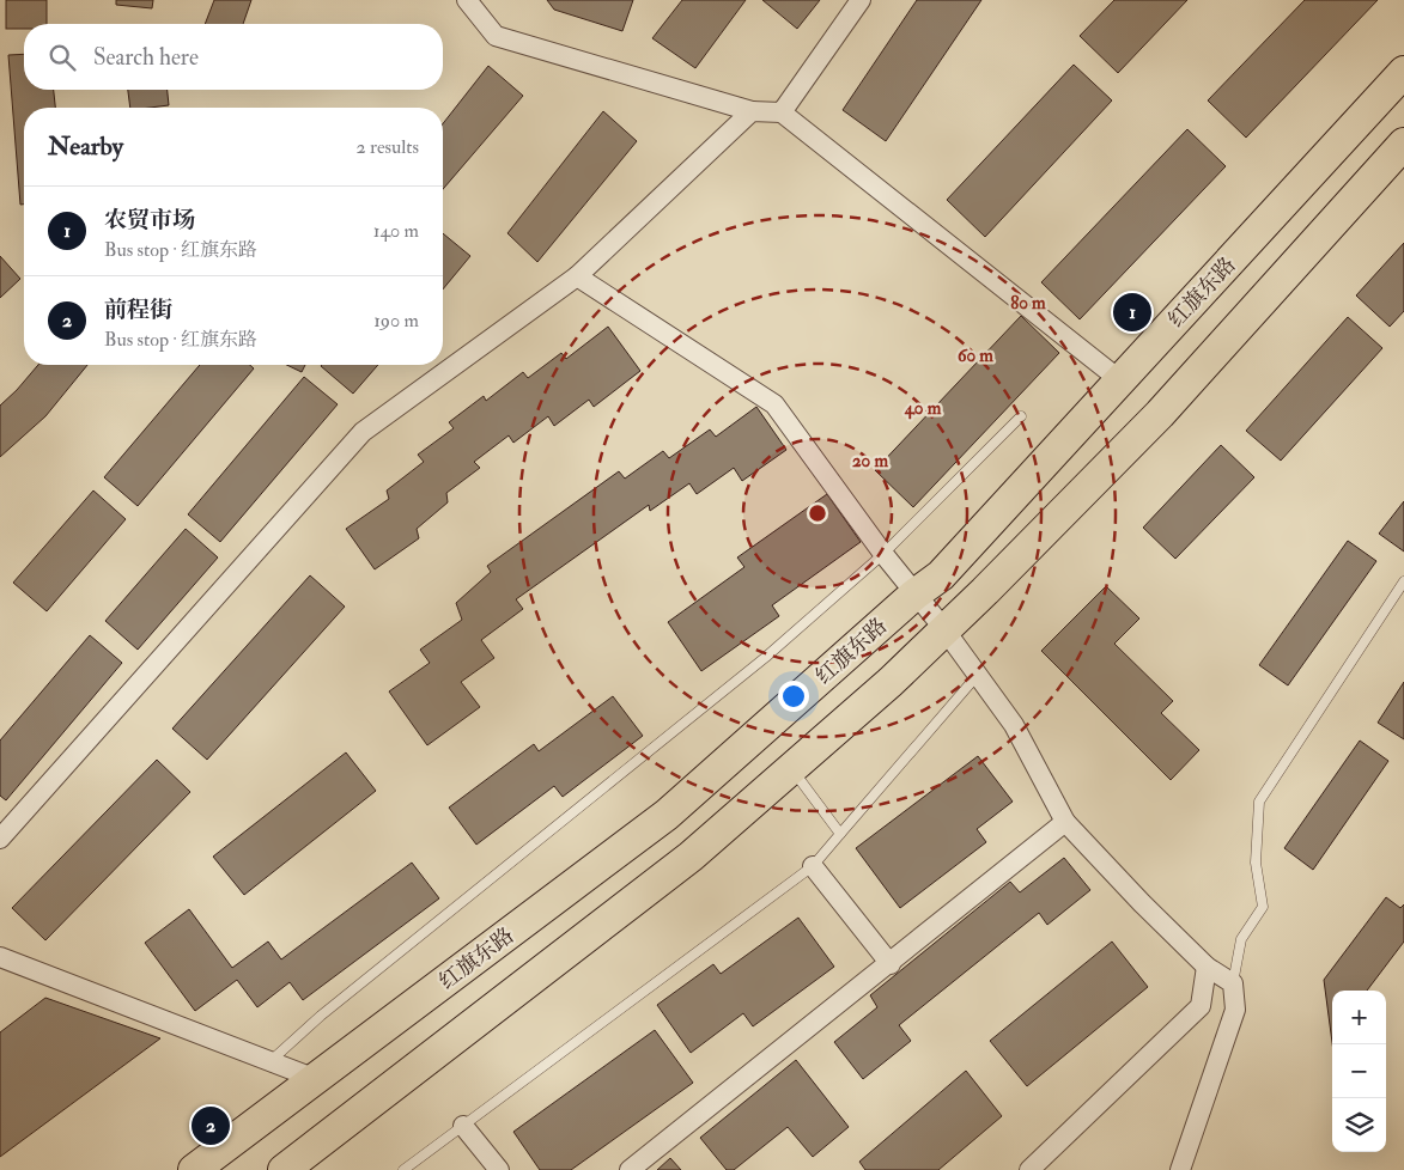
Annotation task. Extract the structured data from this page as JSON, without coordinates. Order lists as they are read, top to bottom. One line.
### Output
{"streets":{"main road":["红旗东路"]},"page":{"search":"Search here","heading":["Nearby","2 results"],"list":[{"mark":"1","name":"农贸市场","note":"Bus stop · 红旗东路","value":"140 m"},{"mark":"2","name":"前程街","note":"Bus stop · 红旗东路","value":"190 m"}],"pins":["1","2"],"map_buttons":["+","−"]},"rings":["80 m","60 m","40 m","20 m"]}
